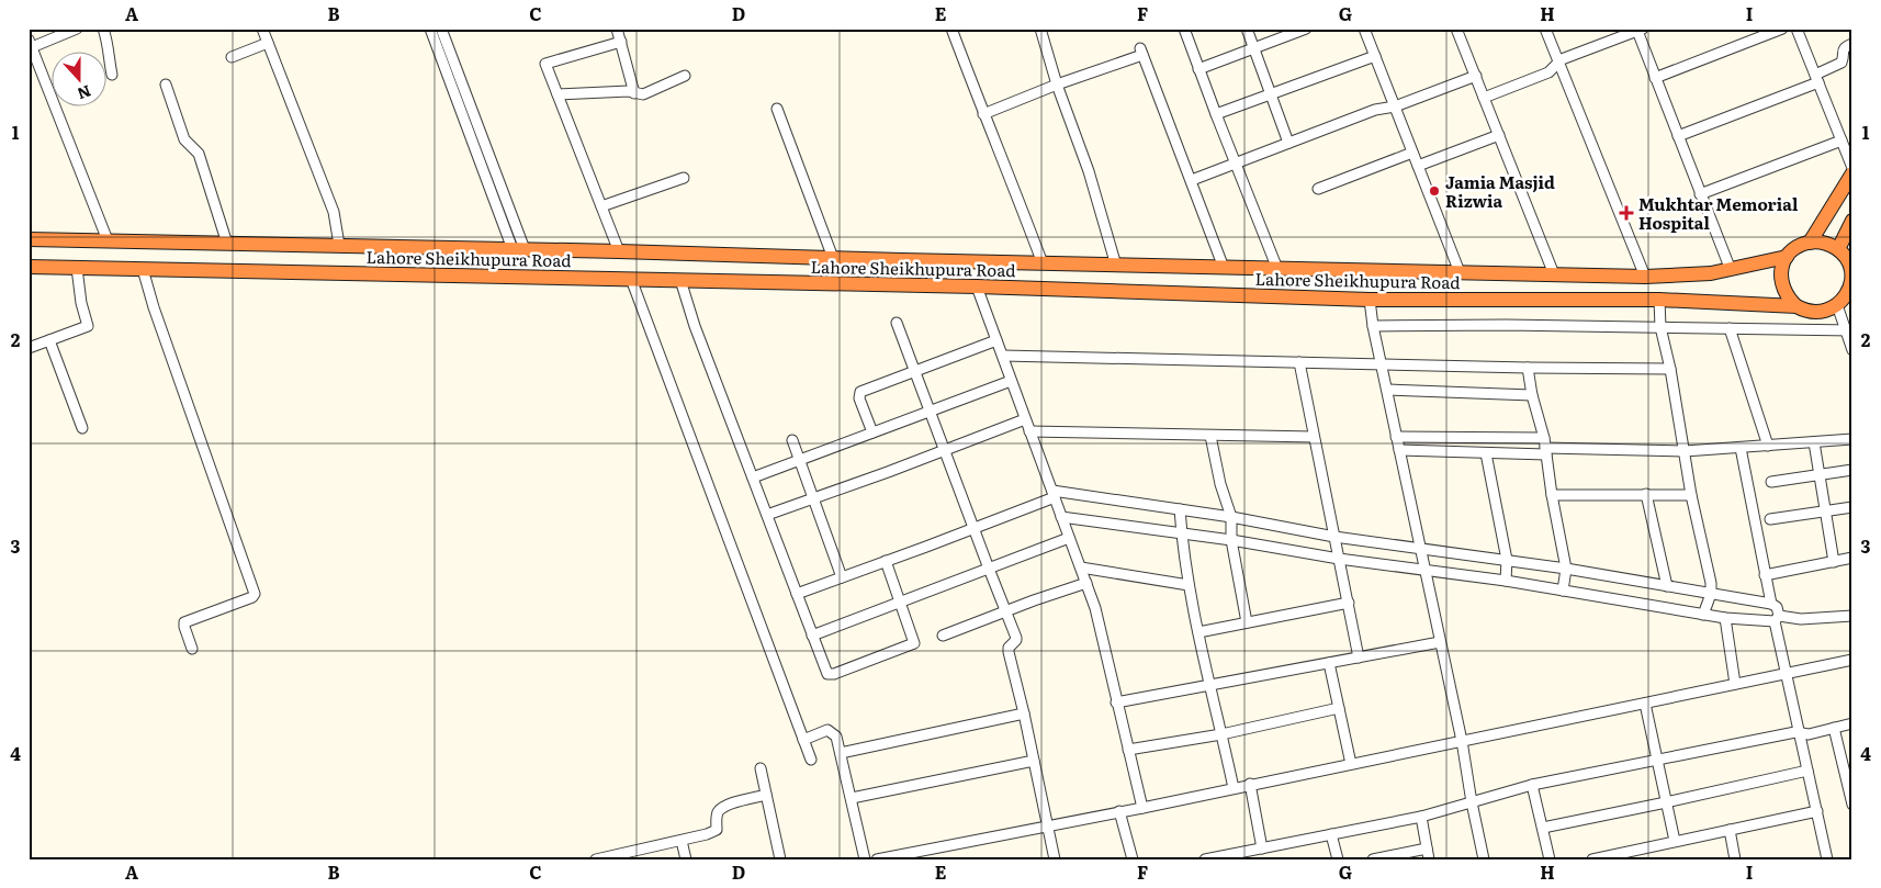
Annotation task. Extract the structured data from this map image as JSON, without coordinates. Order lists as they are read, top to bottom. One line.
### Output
{"streets":{"highway":["Lahore Sheikhupura Road"]},"places":{"other":["Jamia Masjid Rizwia"],"health":["Mukhtar Memorial Hospital"]},"north":"bottom","grid":{"columns":["A","B","C","D","E","F","G","H","I"],"rows":["1","2","3","4"]}}
